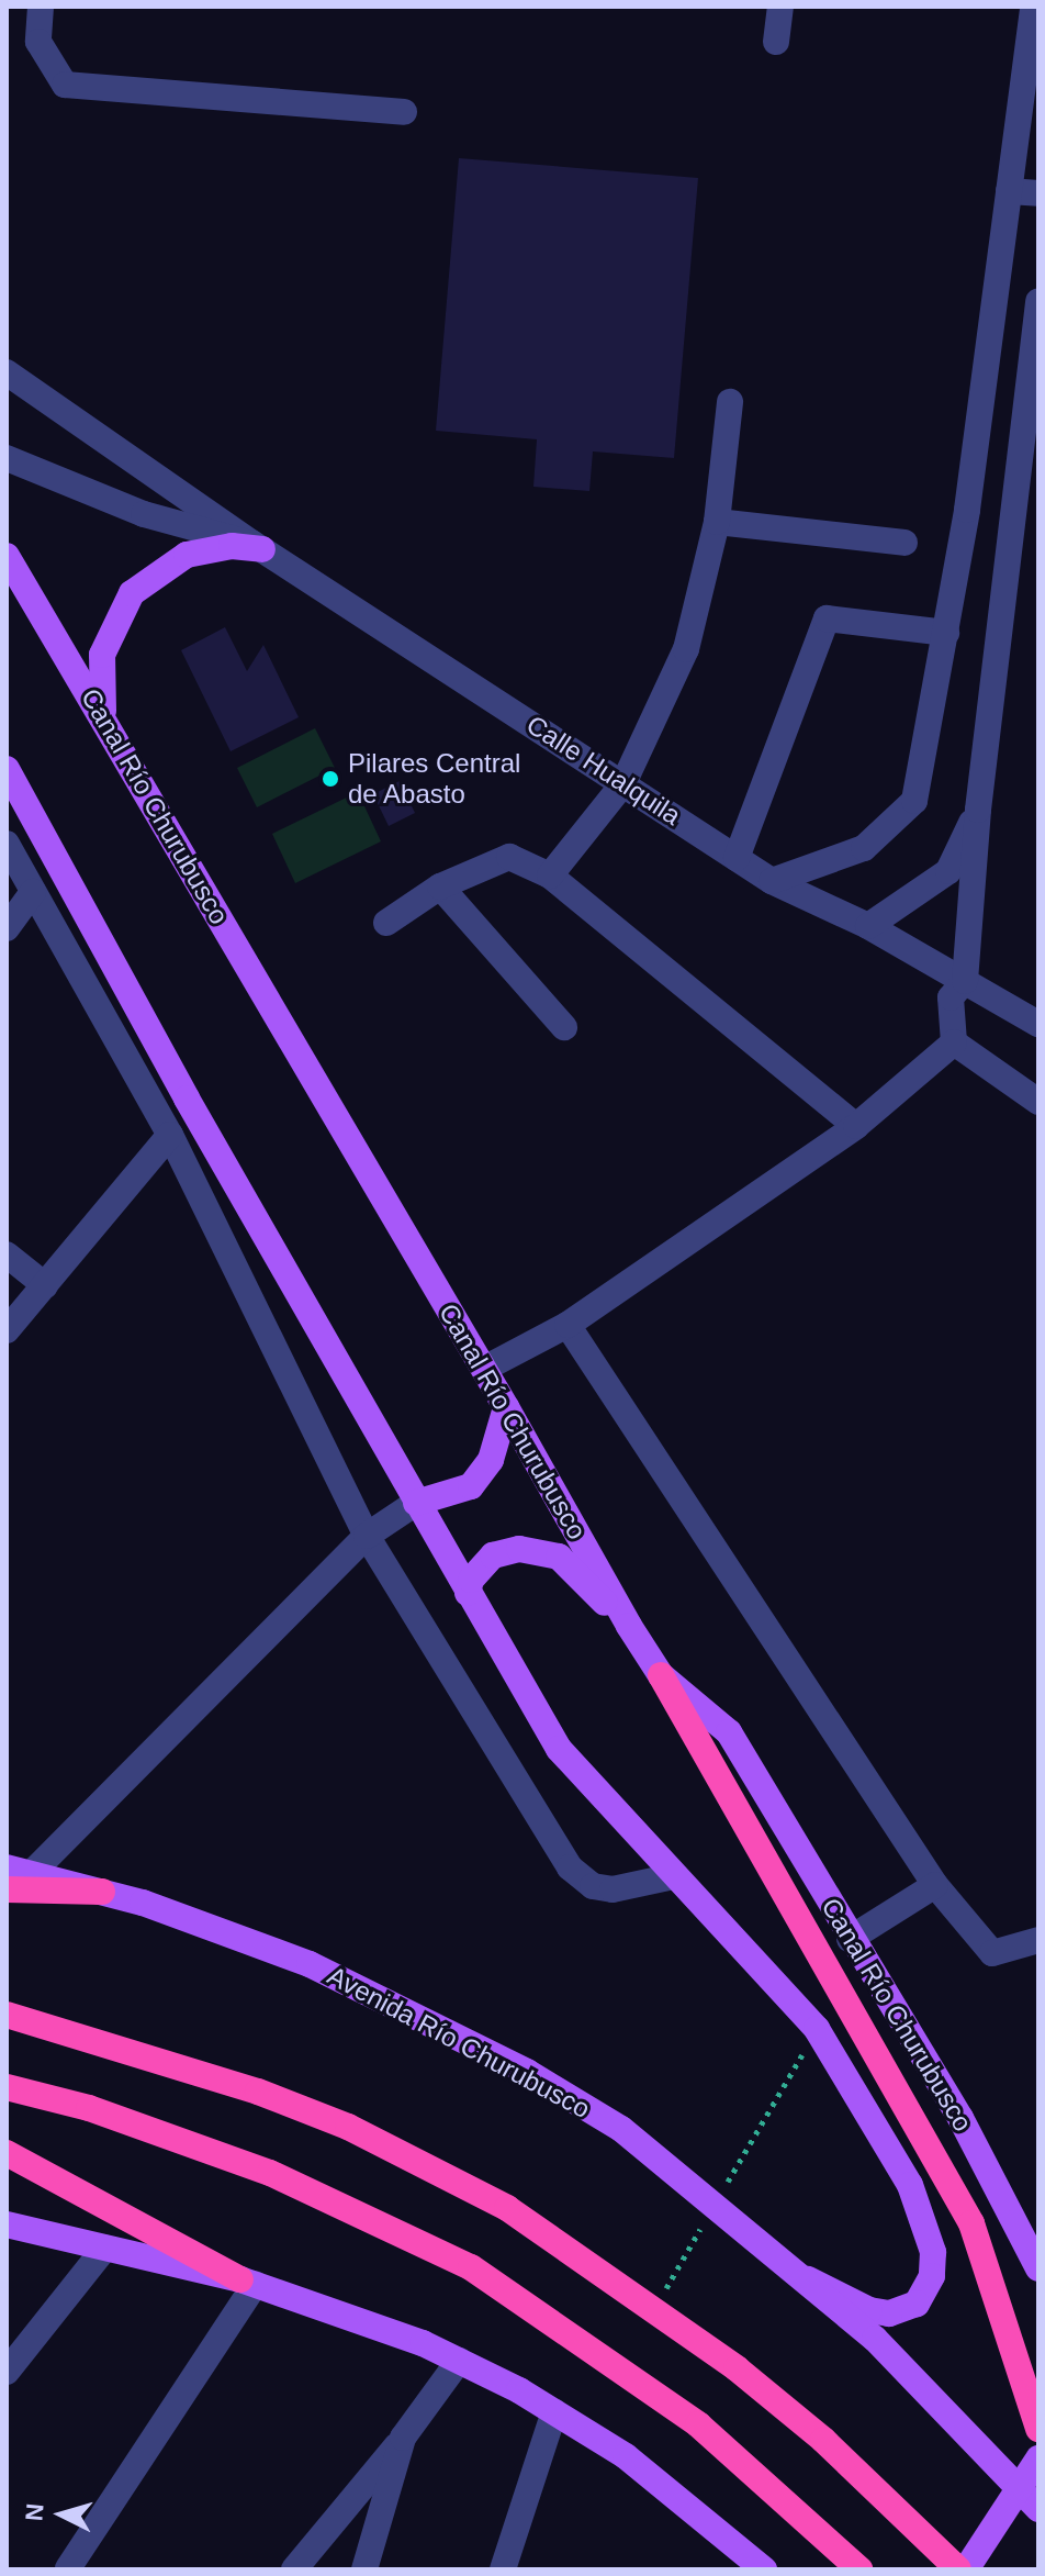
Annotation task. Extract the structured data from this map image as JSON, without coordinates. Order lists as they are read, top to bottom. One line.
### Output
{"streets":{"main road":["Canal Río Churubusco","Avenida Río Churubusco"],"street":["Calle Hualquila"]},"places":["Pilares Central de Abasto"],"north":"left"}
